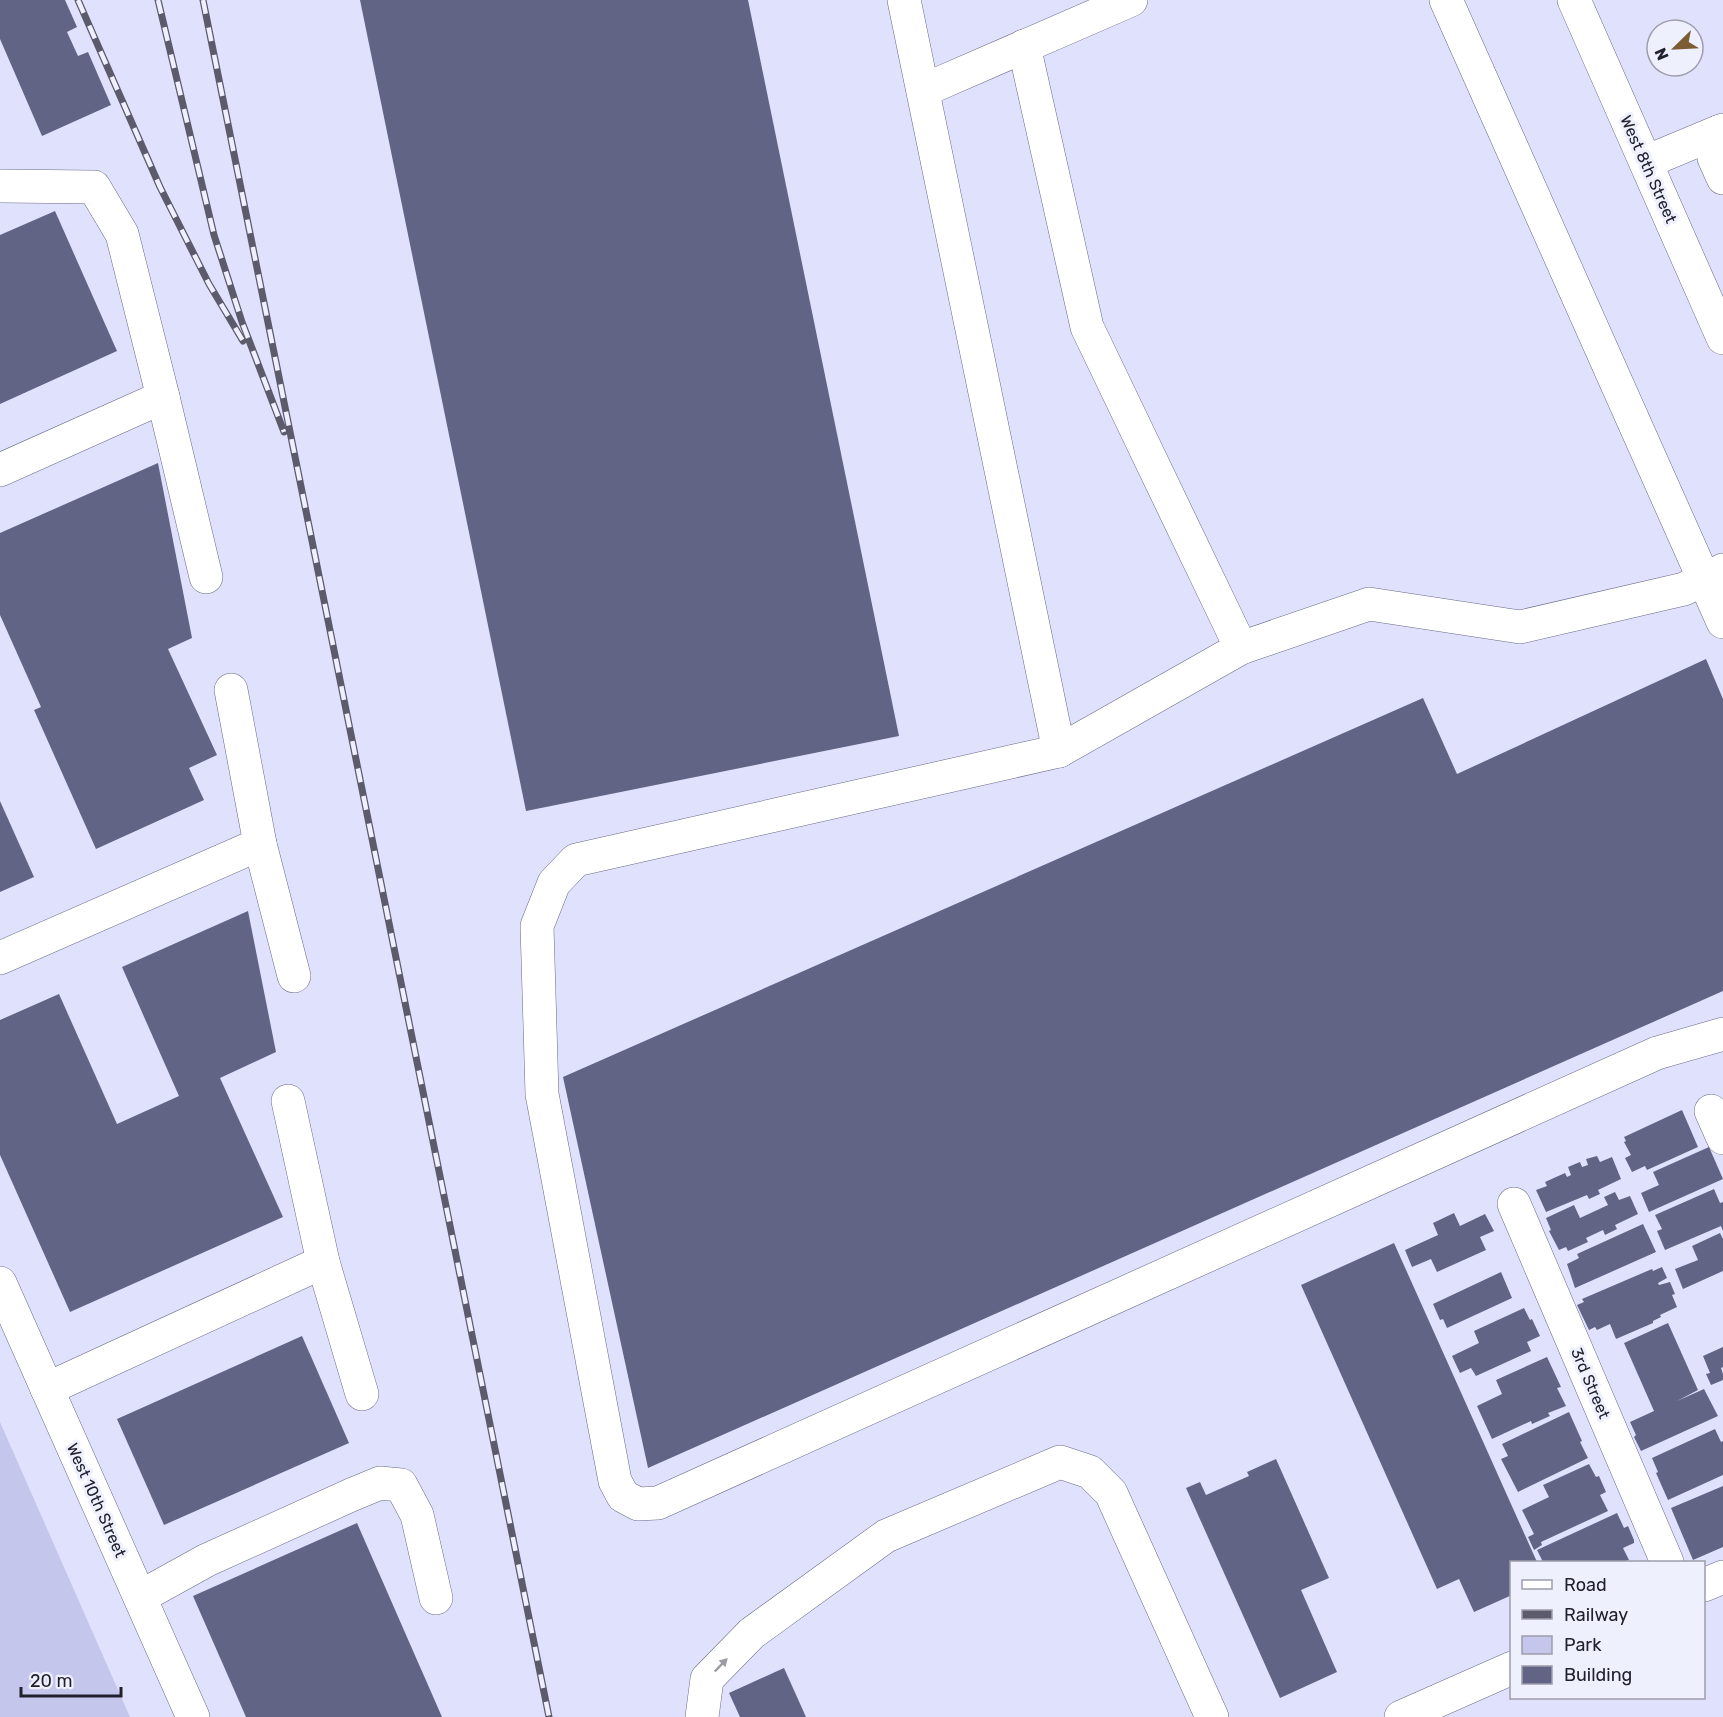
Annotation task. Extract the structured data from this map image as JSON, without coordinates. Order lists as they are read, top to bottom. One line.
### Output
{"streets":{"street":["West 8th Street","3rd Street","West 10th Street"]},"legend":["Road","Railway","Park","Building"],"scale_bar":"20 m","north":"bottom left"}
